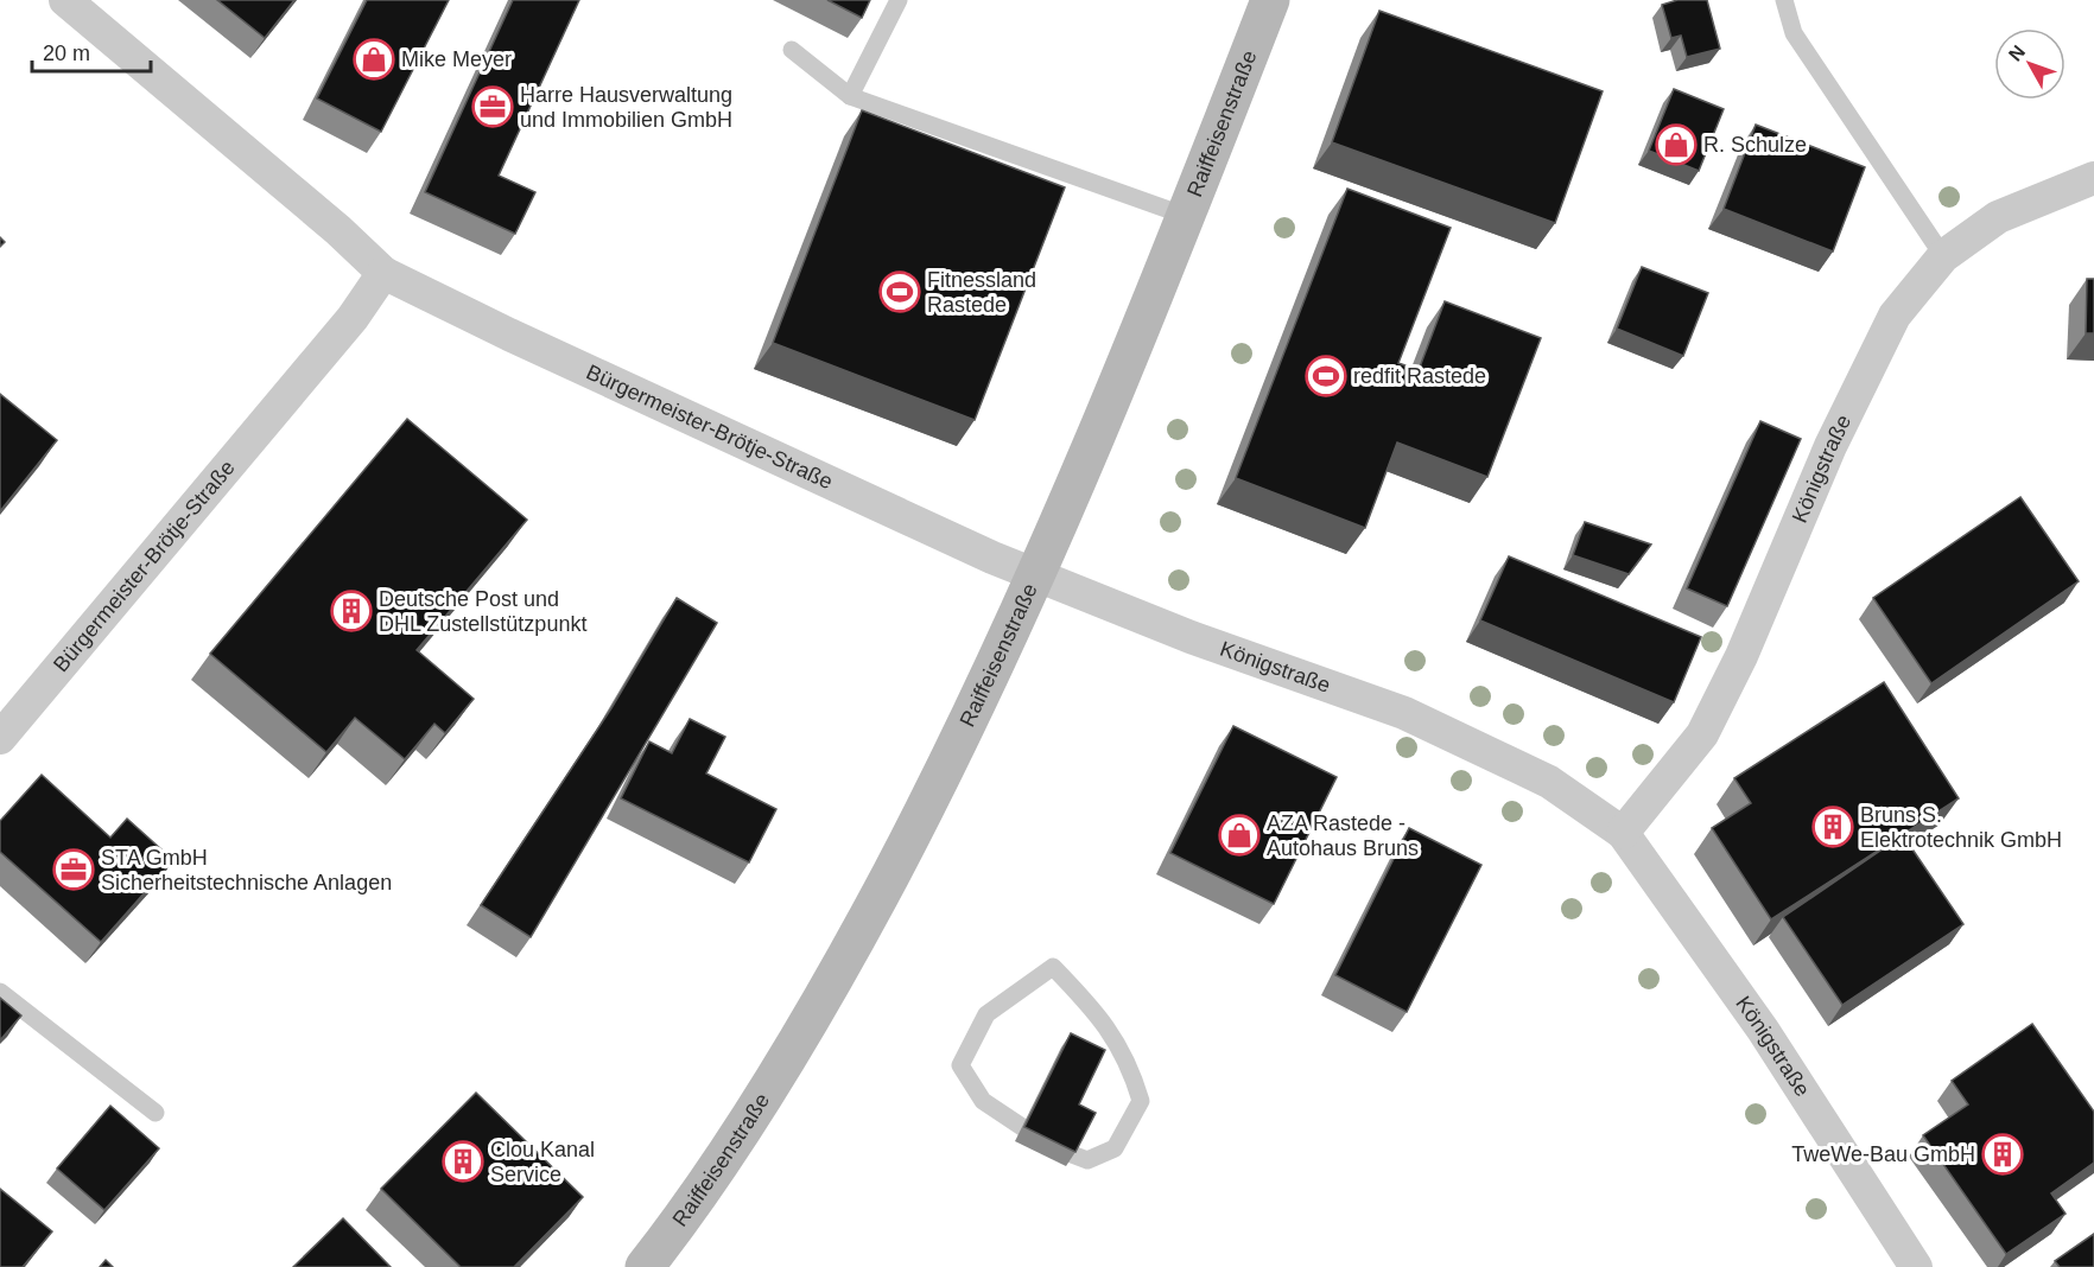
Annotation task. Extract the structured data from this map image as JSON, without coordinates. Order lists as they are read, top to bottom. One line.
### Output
{"streets":{"main road":["Raiffeisenstraße"],"street":["Bürgermeister-Brötje-Straße","Königstraße"]},"crossings":[["Raiffeisenstraße","Bürgermeister-Brötje-Straße"],["Raiffeisenstraße","Königstraße"],["Bürgermeister-Brötje-Straße","Königstraße"]],"places":{"shop":["Mike Meyer","R. Schulze","AZA Rastede - Autohaus Bruns"],"office":["Harre Hausverwaltung und Immobilien GmbH","STA GmbH Sicherheitstechnische Anlagen"],"sports":["Fitnessland Rastede","redfit Rastede"],"building":["Deutsche Post und DHL Zustellstützpunkt","Bruns S. Elektrotechnik GmbH","TweWe-Bau GmbH","Clou Kanal Service"]},"scale_bar":"20 m","north":"top left"}
